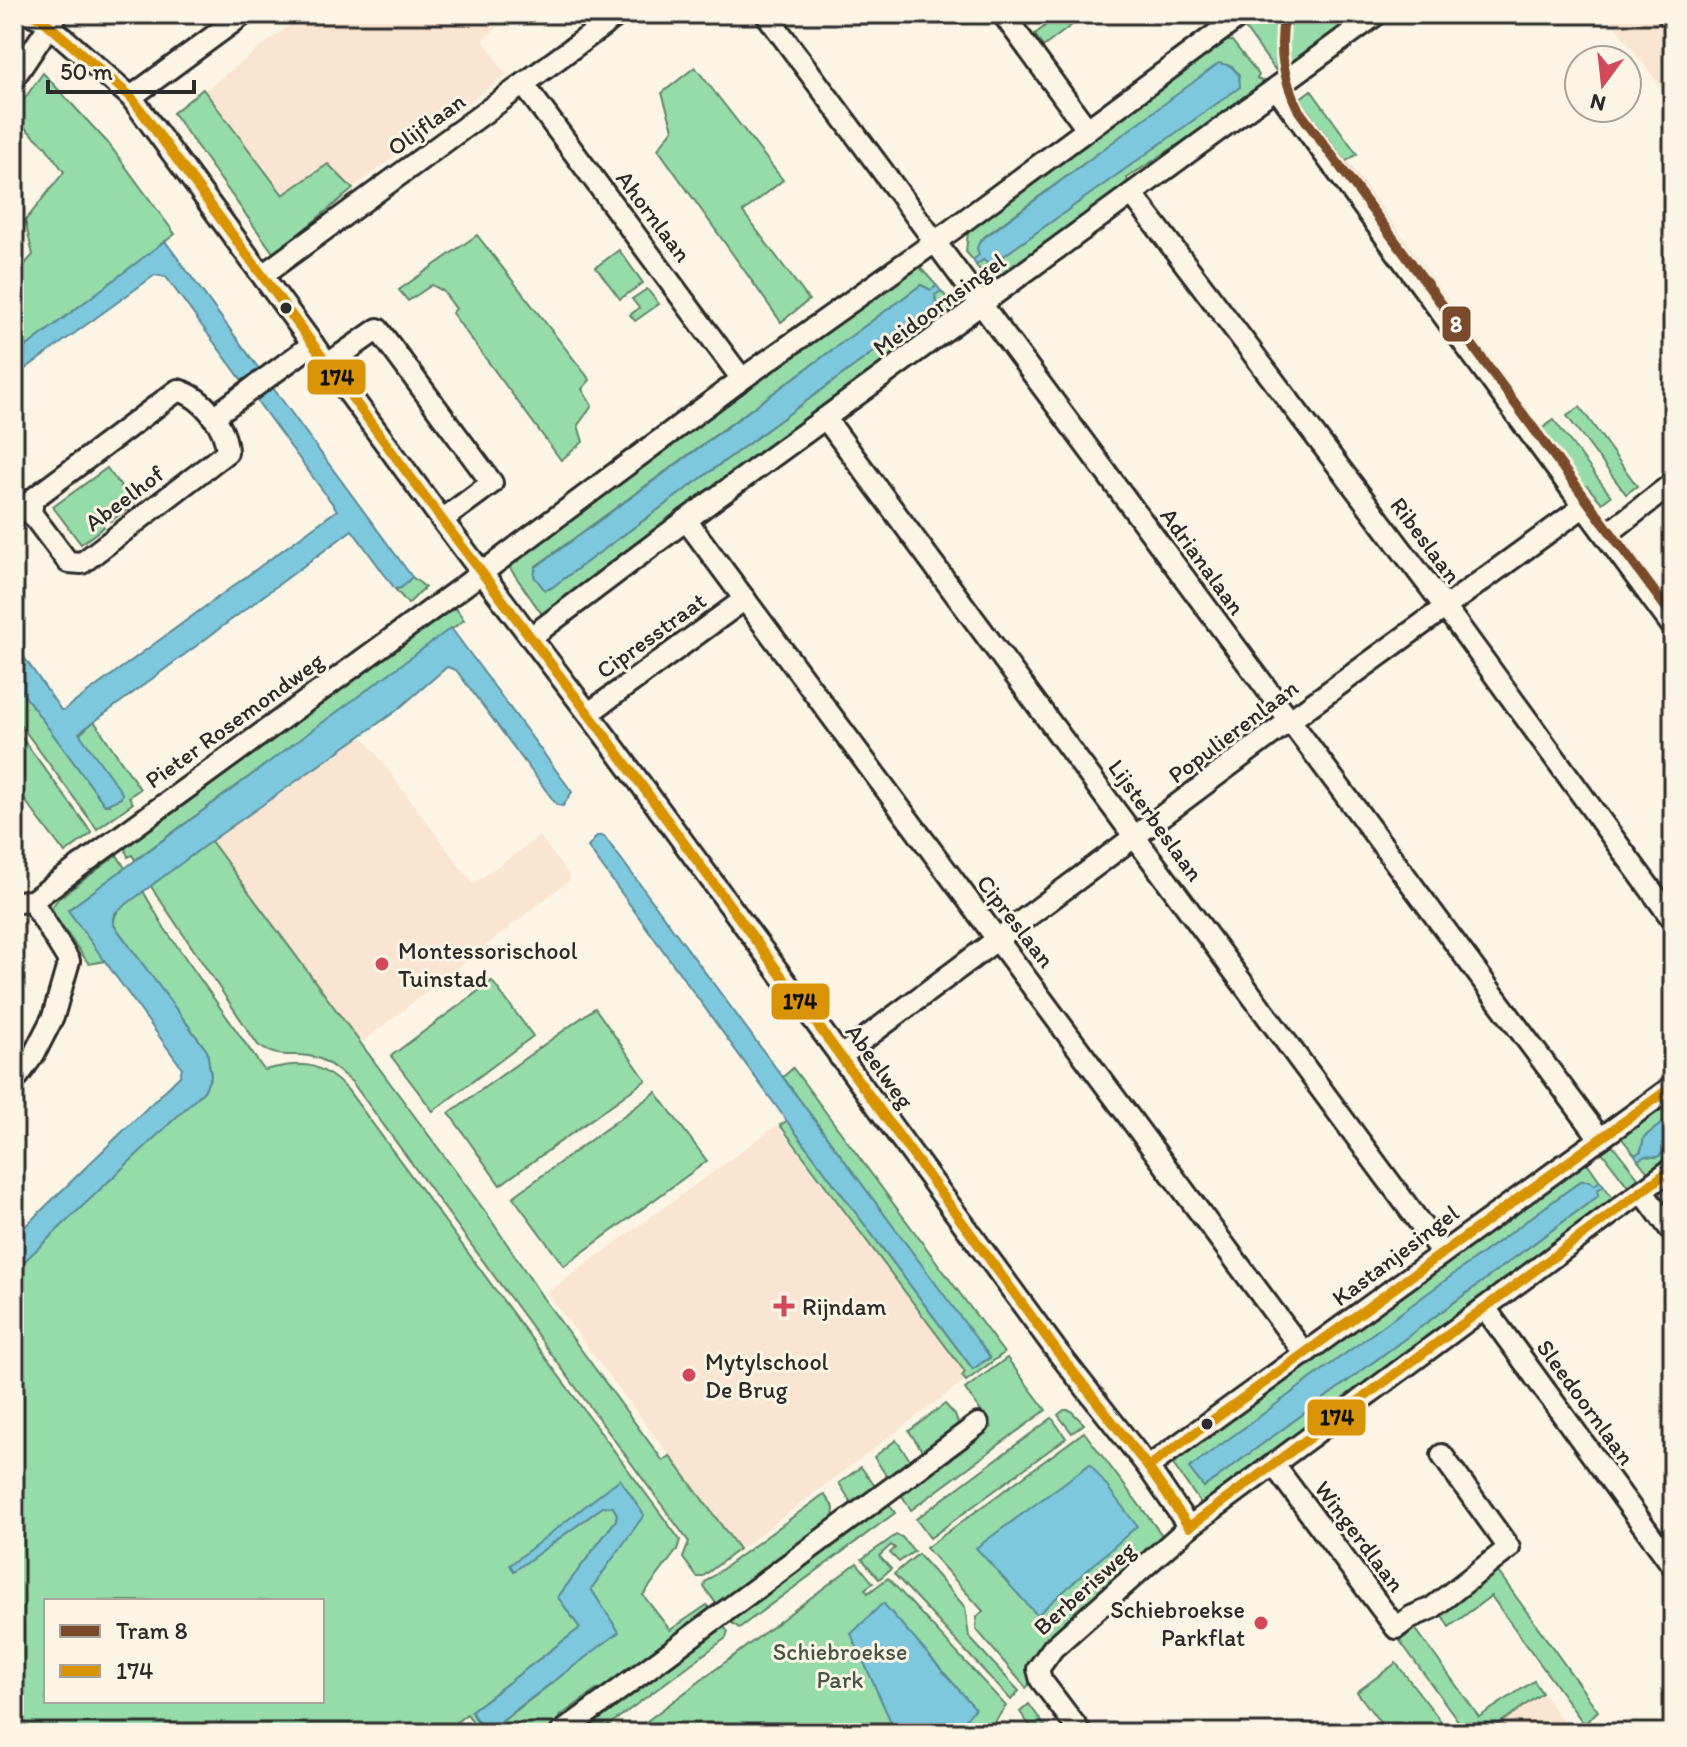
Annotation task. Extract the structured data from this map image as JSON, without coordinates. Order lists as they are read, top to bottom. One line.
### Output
{"streets":{"street":["Olijflaan","Ahornlaan","Meidoornsingel","Abeelhof","Ribeslaan","Adrianalaan","Cipresstraat","Pieter Rosemondweg","Populierenlaan","Lijsterbeslaan","Cipreslaan","Abeelweg","Kastanjesingel","Sleedoornlaan","Wingerdlaan","Berberisweg"]},"crossings":[["Olijflaan","Ahornlaan"],["Olijflaan","Abeelweg"],["Meidoornsingel","Ribeslaan"],["Meidoornsingel","Adrianalaan"],["Meidoornsingel","Lijsterbeslaan"],["Meidoornsingel","Cipreslaan"],["Meidoornsingel","Abeelweg"],["Ribeslaan","Populierenlaan"],["Adrianalaan","Populierenlaan"],["Adrianalaan","Kastanjesingel"],["Cipresstraat","Cipreslaan"],["Cipresstraat","Abeelweg"],["Pieter Rosemondweg","Abeelweg"],["Populierenlaan","Lijsterbeslaan"],["Populierenlaan","Cipreslaan"],["Populierenlaan","Abeelweg"],["Lijsterbeslaan","Kastanjesingel"],["Cipreslaan","Kastanjesingel"],["Abeelweg","Kastanjesingel"],["Abeelweg","Berberisweg"]],"parks":["Schiebroekse Park"],"places":{"other":["Montessorischool Tuinstad","Mytylschool De Brug","Schiebroekse Parkflat"],"health":["Rijndam"]},"lines":["tram line 8","transit line 174"],"legend":["Tram 8","174"],"scale_bar":"50 m","north":"bottom"}
